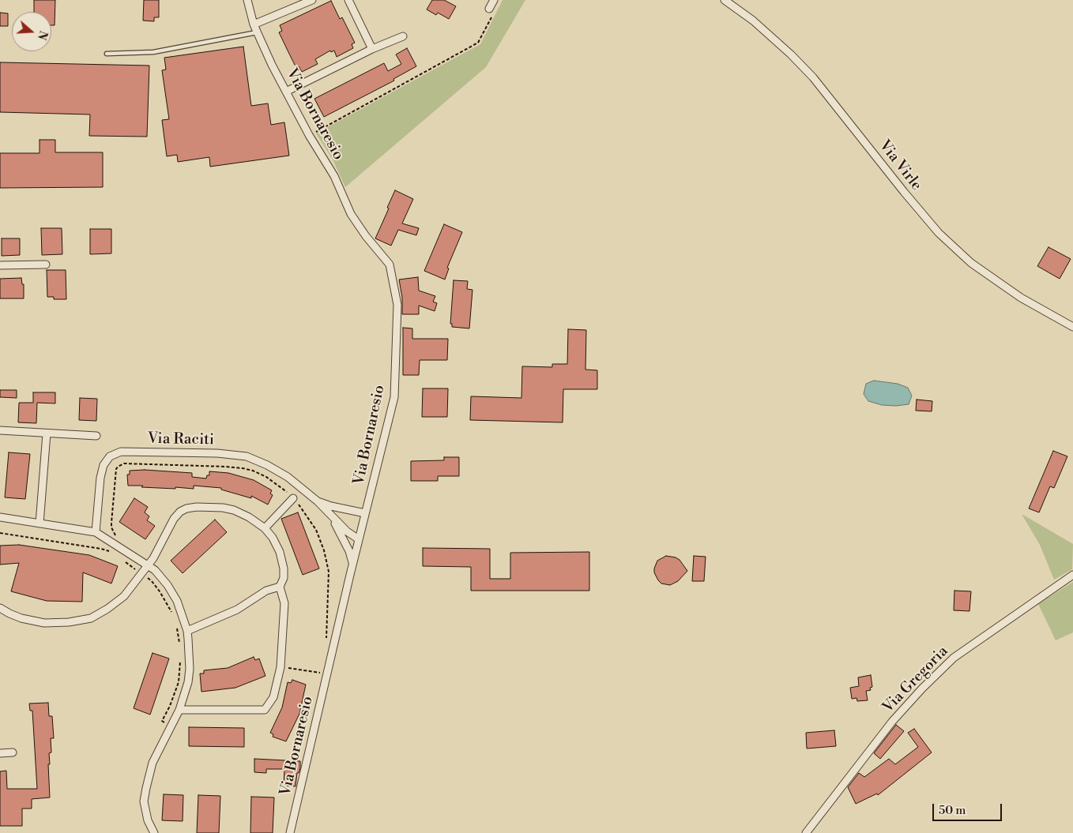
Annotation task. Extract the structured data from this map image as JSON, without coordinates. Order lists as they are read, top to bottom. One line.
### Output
{"streets":{"street":["Via Bornaresio","Via Virle","Via Raciti","Via Gregoria"]},"crossings":[["Via Bornaresio","Via Raciti"]],"scale_bar":"50 m","north":"right"}
